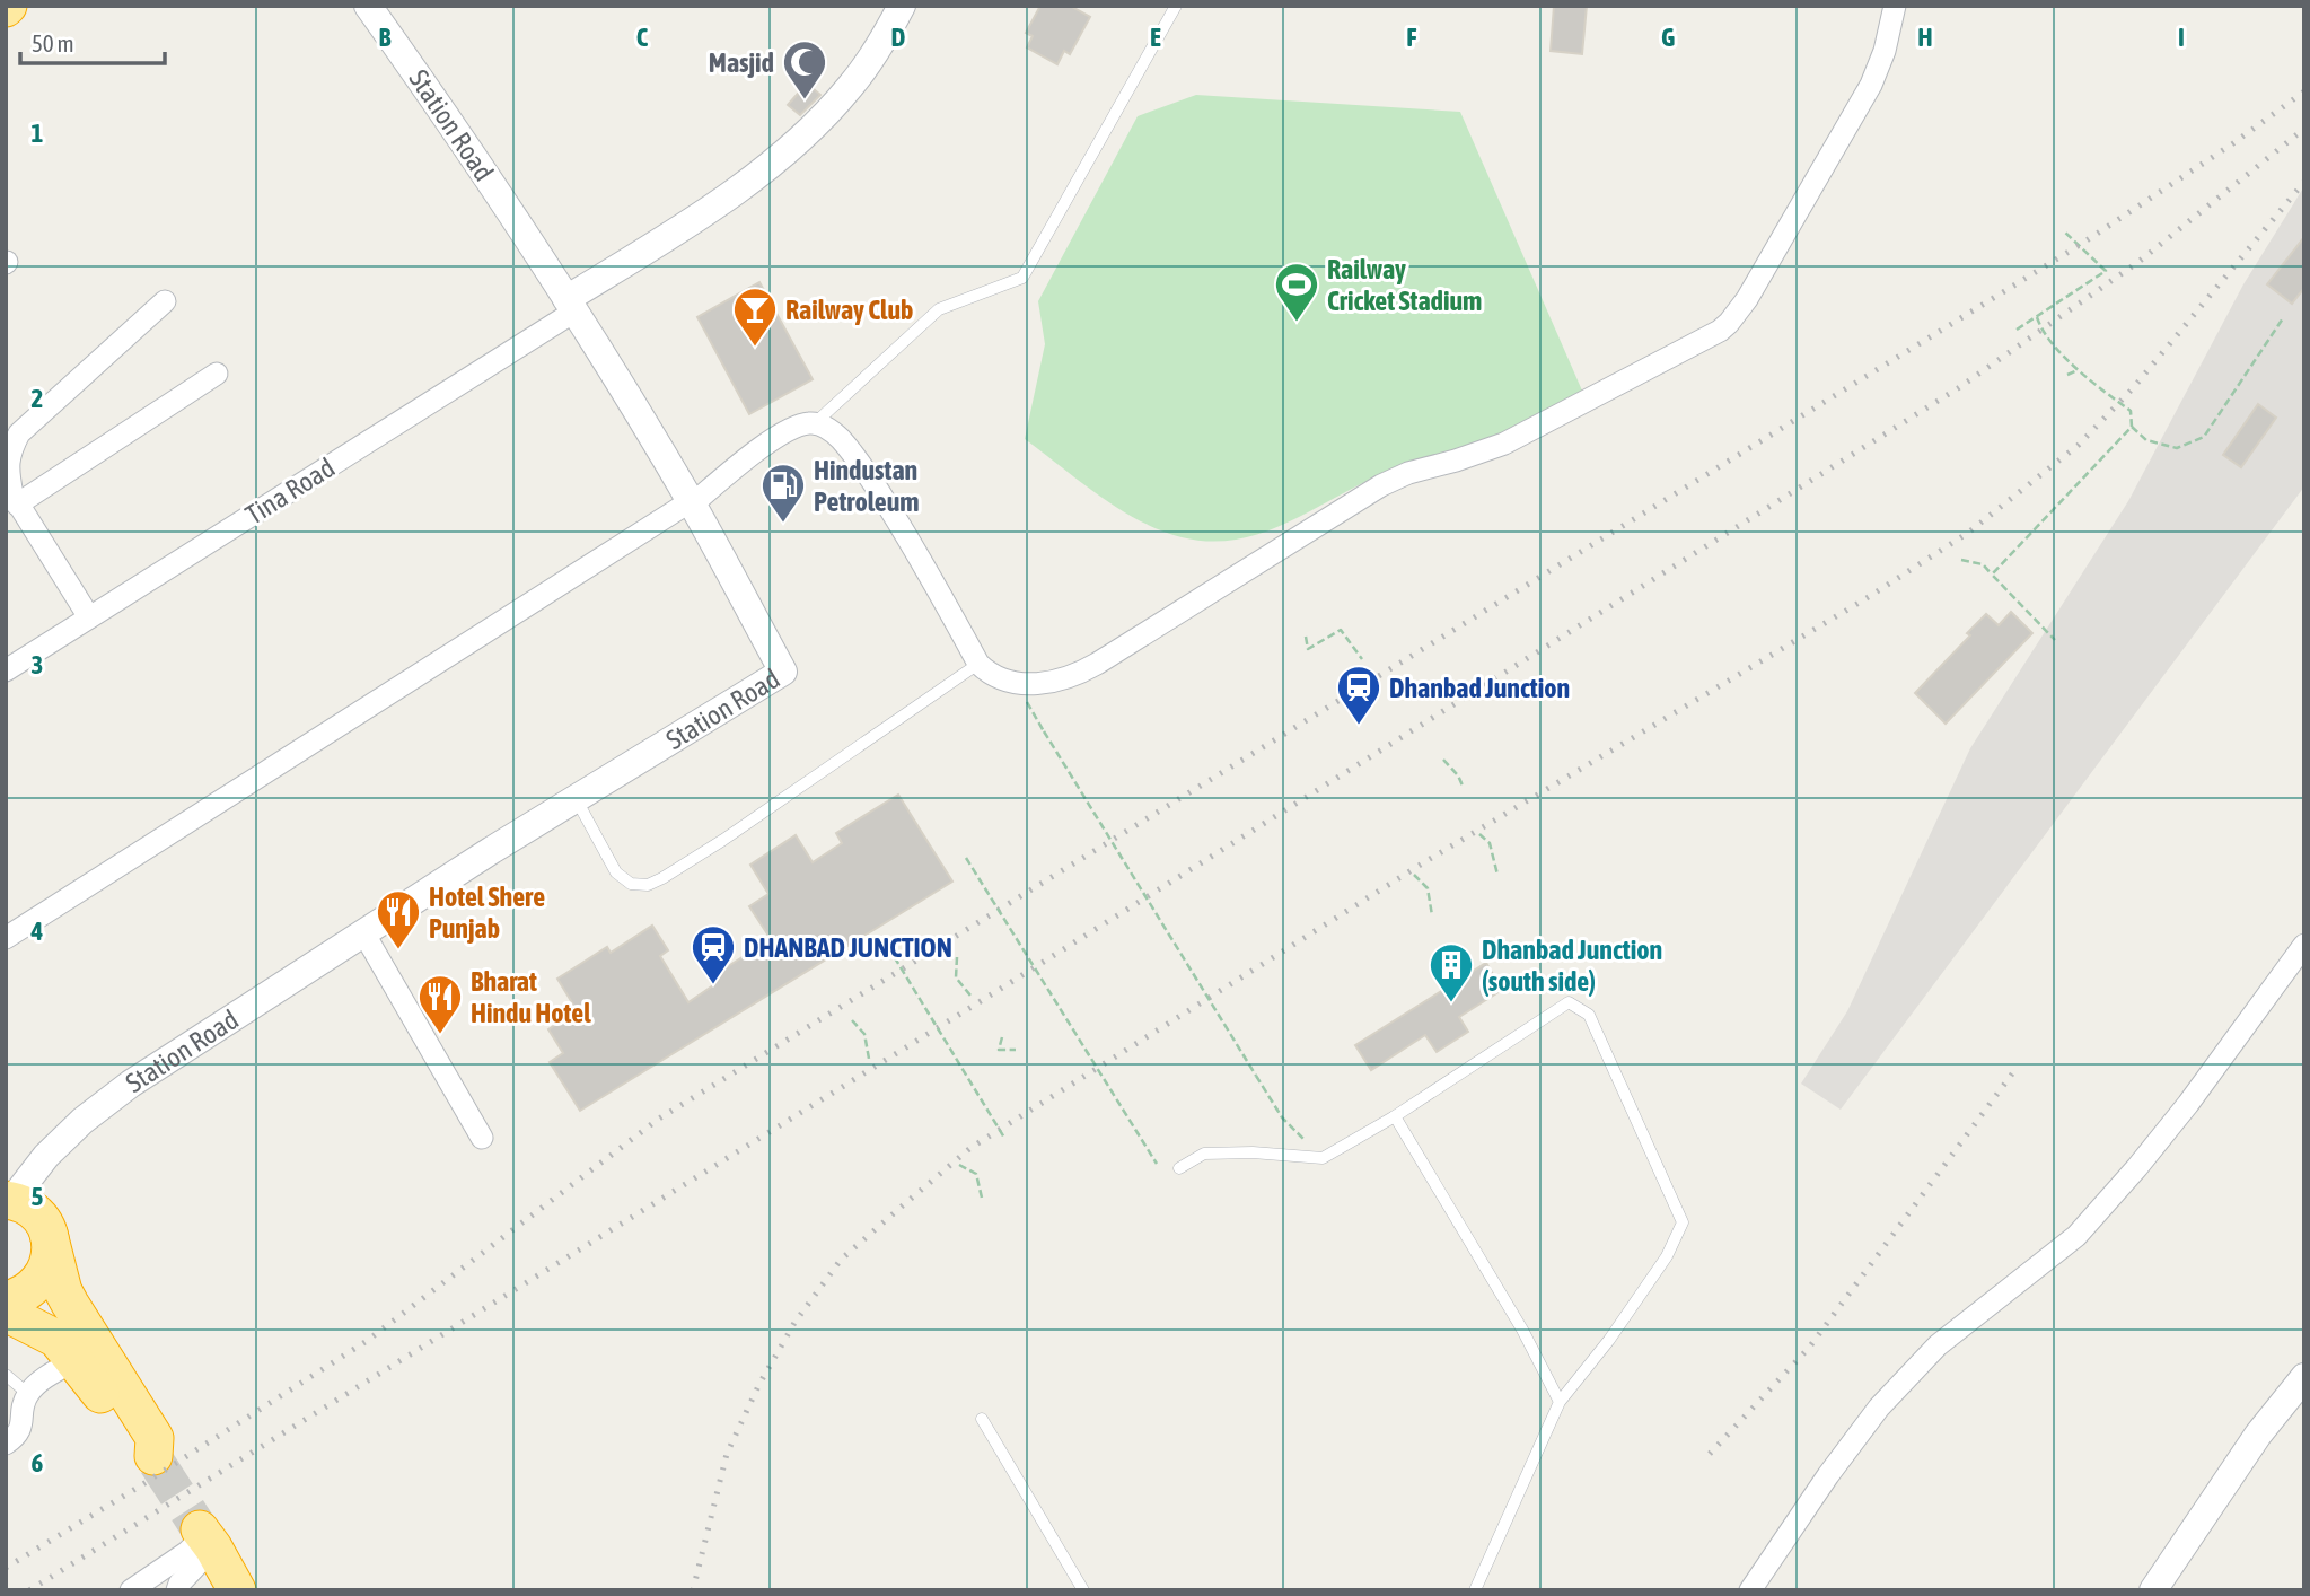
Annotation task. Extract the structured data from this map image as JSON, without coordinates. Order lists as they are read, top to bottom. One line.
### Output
{"streets":{"street":["Station Road","Tina Road"]},"crossings":[["Station Road","Tina Road"]],"places":{"mosque":["Masjid"],"sports":["Railway Cricket Stadium"],"bar":["Railway Club"],"fuel station":["Hindustan Petroleum"],"station":["Dhanbad Junction","DHANBAD JUNCTION"],"restaurant":["Hotel Shere Punjab","Bharat Hindu Hotel"],"building":["Dhanbad Junction (south side)"]},"scale_bar":"50 m","grid":{"columns":["B","C","D","E","F","G","H","I"],"rows":["1","2","3","4","5","6"]}}
